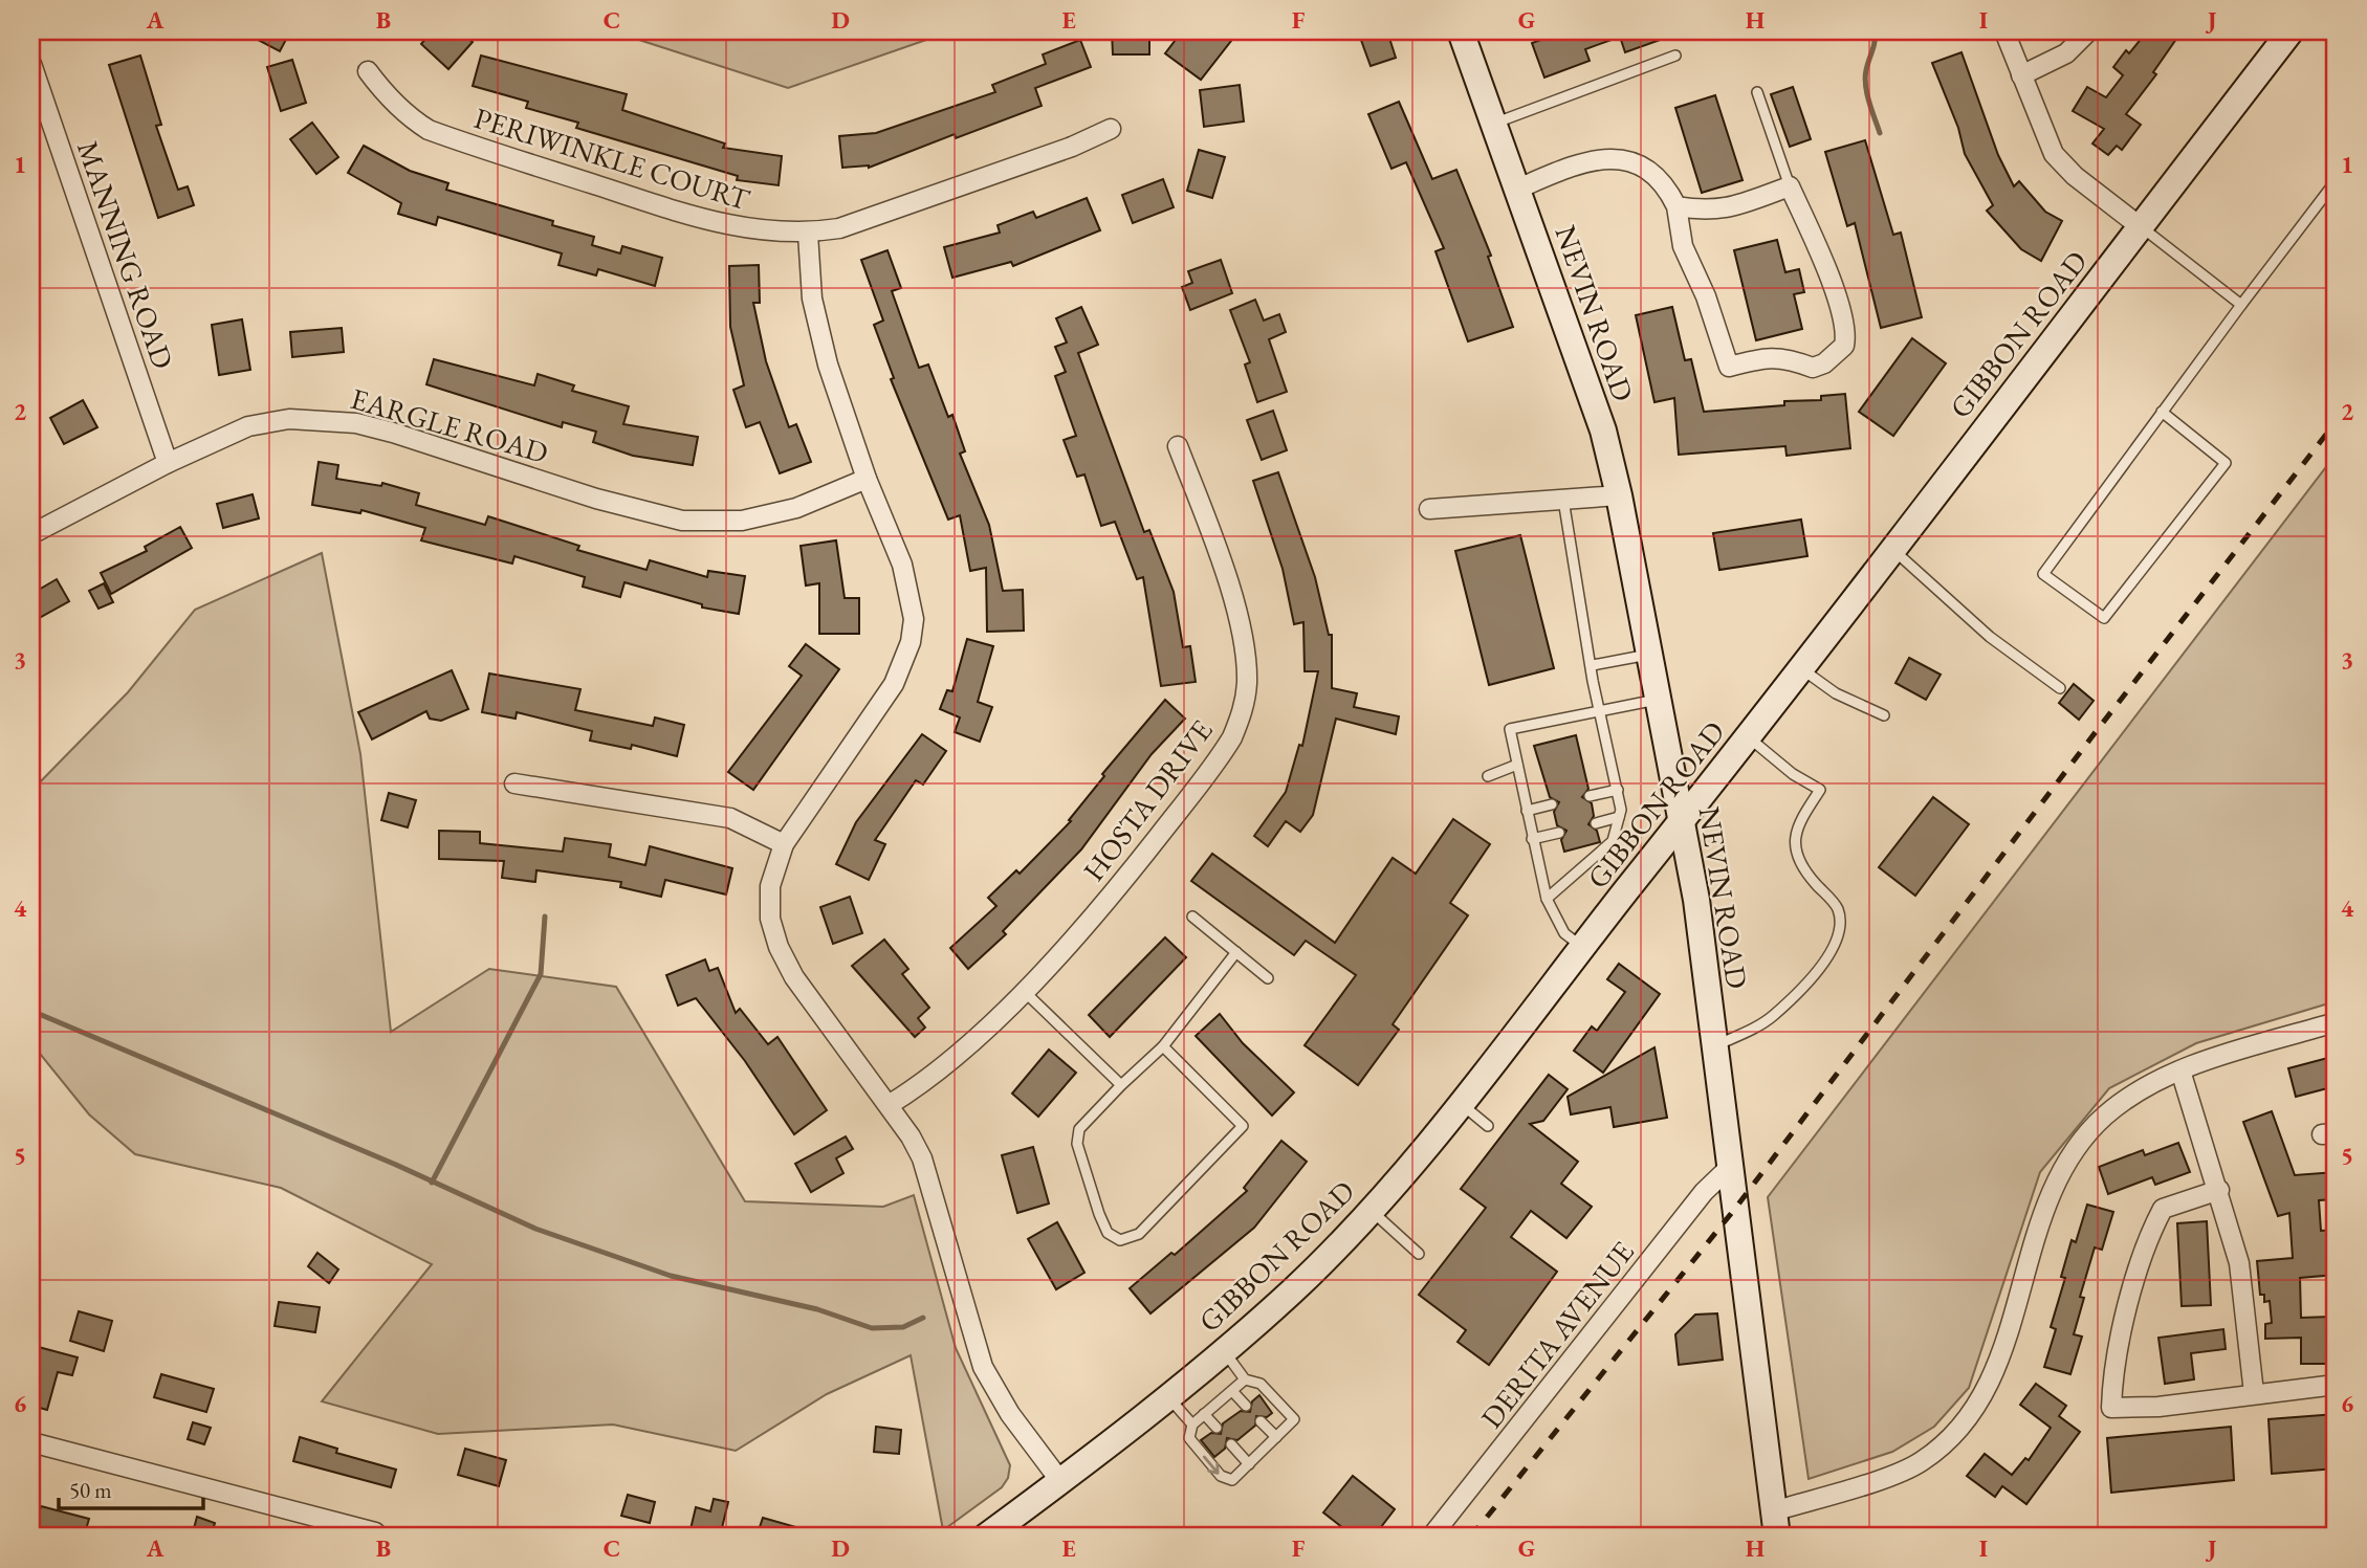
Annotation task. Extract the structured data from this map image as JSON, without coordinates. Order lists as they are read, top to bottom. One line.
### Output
{"streets":{"main road":["NEVIN ROAD","GIBBON ROAD"],"street":["PERIWINKLE COURT","MANNING ROAD","EARGLE ROAD","HOSTA DRIVE","DERITA AVENUE"]},"crossings":[["MANNING ROAD","EARGLE ROAD"],["NEVIN ROAD","GIBBON ROAD"],["NEVIN ROAD","DERITA AVENUE"]],"scale_bar":"50 m","grid":{"columns":["A","B","C","D","E","F","G","H","I","J"],"rows":["1","2","3","4","5","6"]}}
